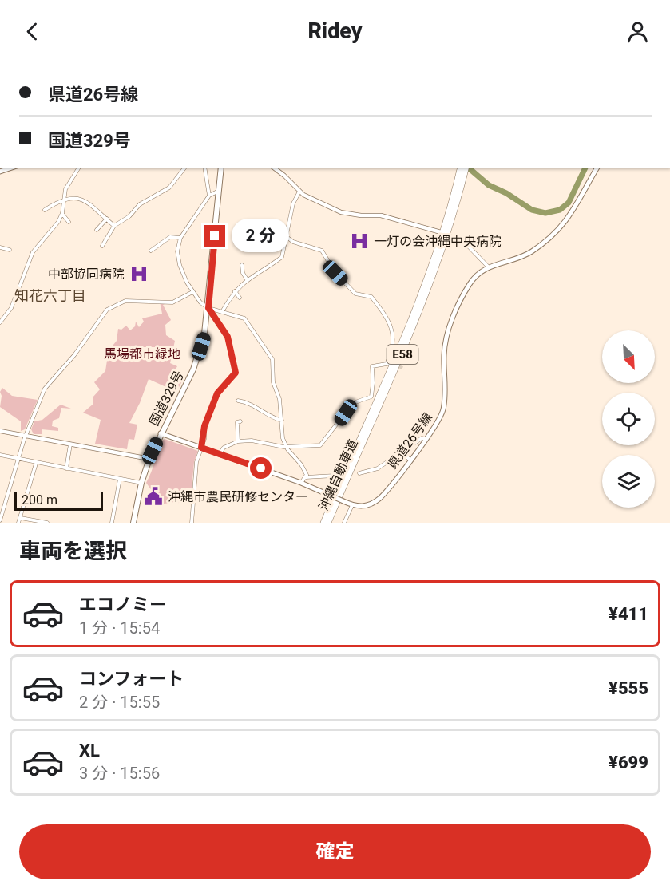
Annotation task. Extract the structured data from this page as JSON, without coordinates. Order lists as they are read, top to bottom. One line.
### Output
{"streets":{"highway":["E58","国道329号","沖縄自動車道"],"main road":["県道26号線"]},"districts":["知花六丁目"],"parks":["馬場都市緑地"],"places":{"hospital":["一灯の会沖縄中央病院","中部協同病院"],"public building":["沖縄市農民研修センター"]},"scale_bar":"200 m","north":"bottom right","page":{"header":"Ridey","banner":["県道26号線","国道329号"],"bubble":"2 分","scale":"200 m","heading":"車両を選択","list":[{"name":"エコノミー","note":"1 分 · 15:54","value":"¥411"},{"name":"コンフォート","note":"2 分 · 15:55","value":"¥555"},{"name":"XL","note":"3 分 · 15:56","value":"¥699"}],"buttons":"確定"}}
